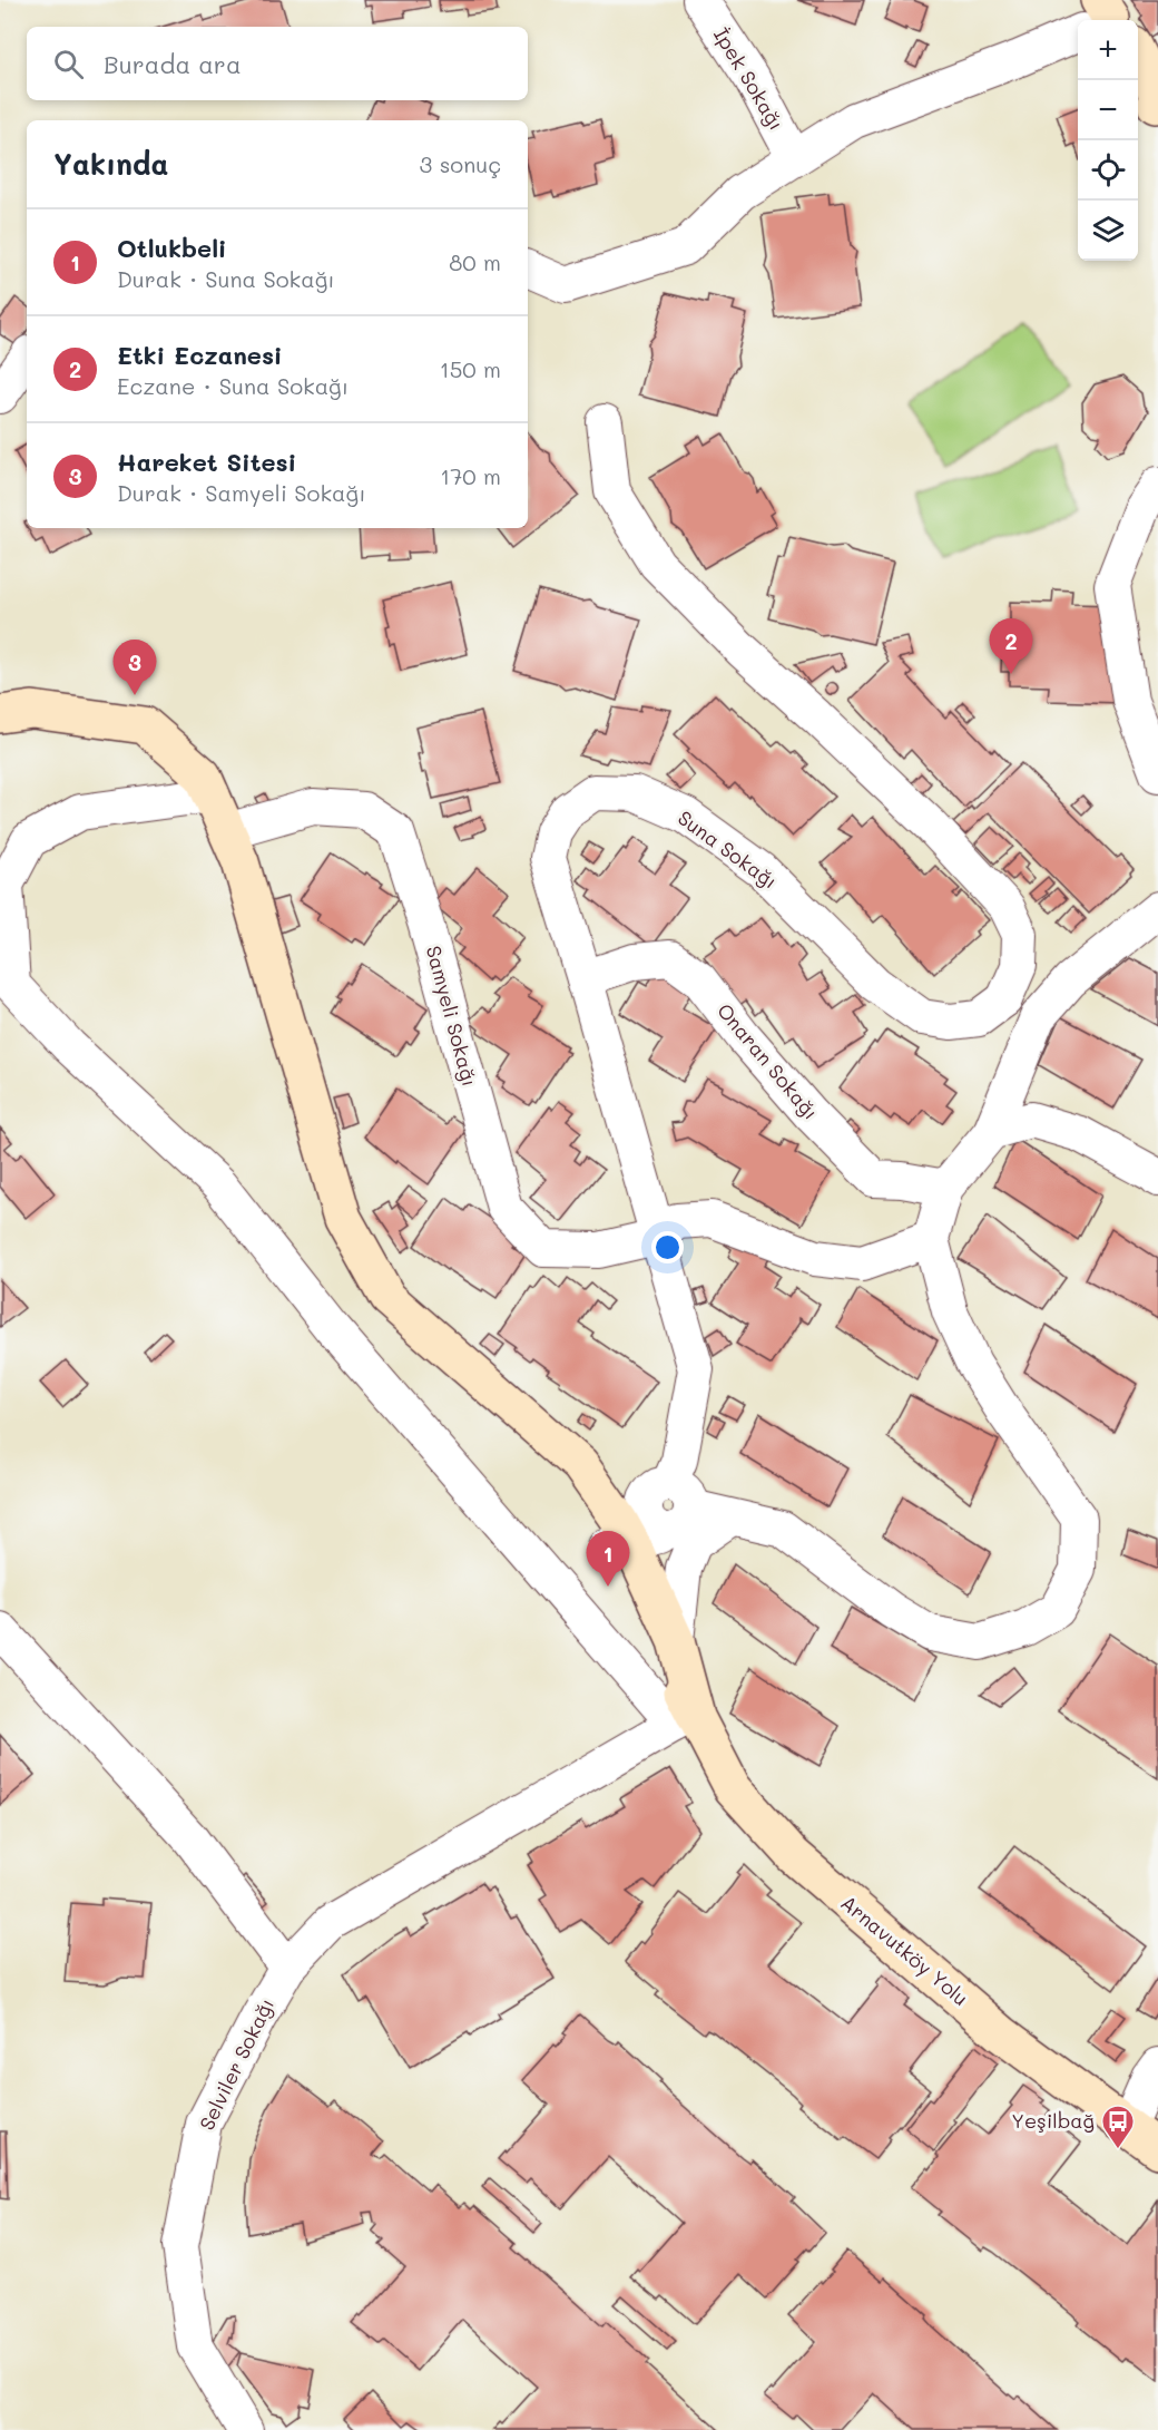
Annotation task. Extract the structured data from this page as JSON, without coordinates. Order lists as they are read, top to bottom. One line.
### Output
{"streets":{"street":["İpek Sokağı","Suna Sokağı","Samyeli Sokağı","Onaran Sokağı","Arnavutköy Yolu","Selviler Sokağı"]},"crossings":[["Suna Sokağı","Samyeli Sokağı"],["Suna Sokağı","Onaran Sokağı"],["Arnavutköy Yolu","Selviler Sokağı"]],"places":{"bus stop":["Yeşilbağ"]},"page":{"map_buttons":["+","−"],"search":"Burada ara","heading":["Yakında","3 sonuç"],"list":[{"mark":"1","name":"Otlukbeli","note":"Durak · Suna Sokağı","value":"80 m"},{"mark":"2","name":"Etki Eczanesi","note":"Eczane · Suna Sokağı","value":"150 m"},{"mark":"3","name":"Hareket Sitesi","note":"Durak · Samyeli Sokağı","value":"170 m"}],"pins":["2","3","1"]}}
